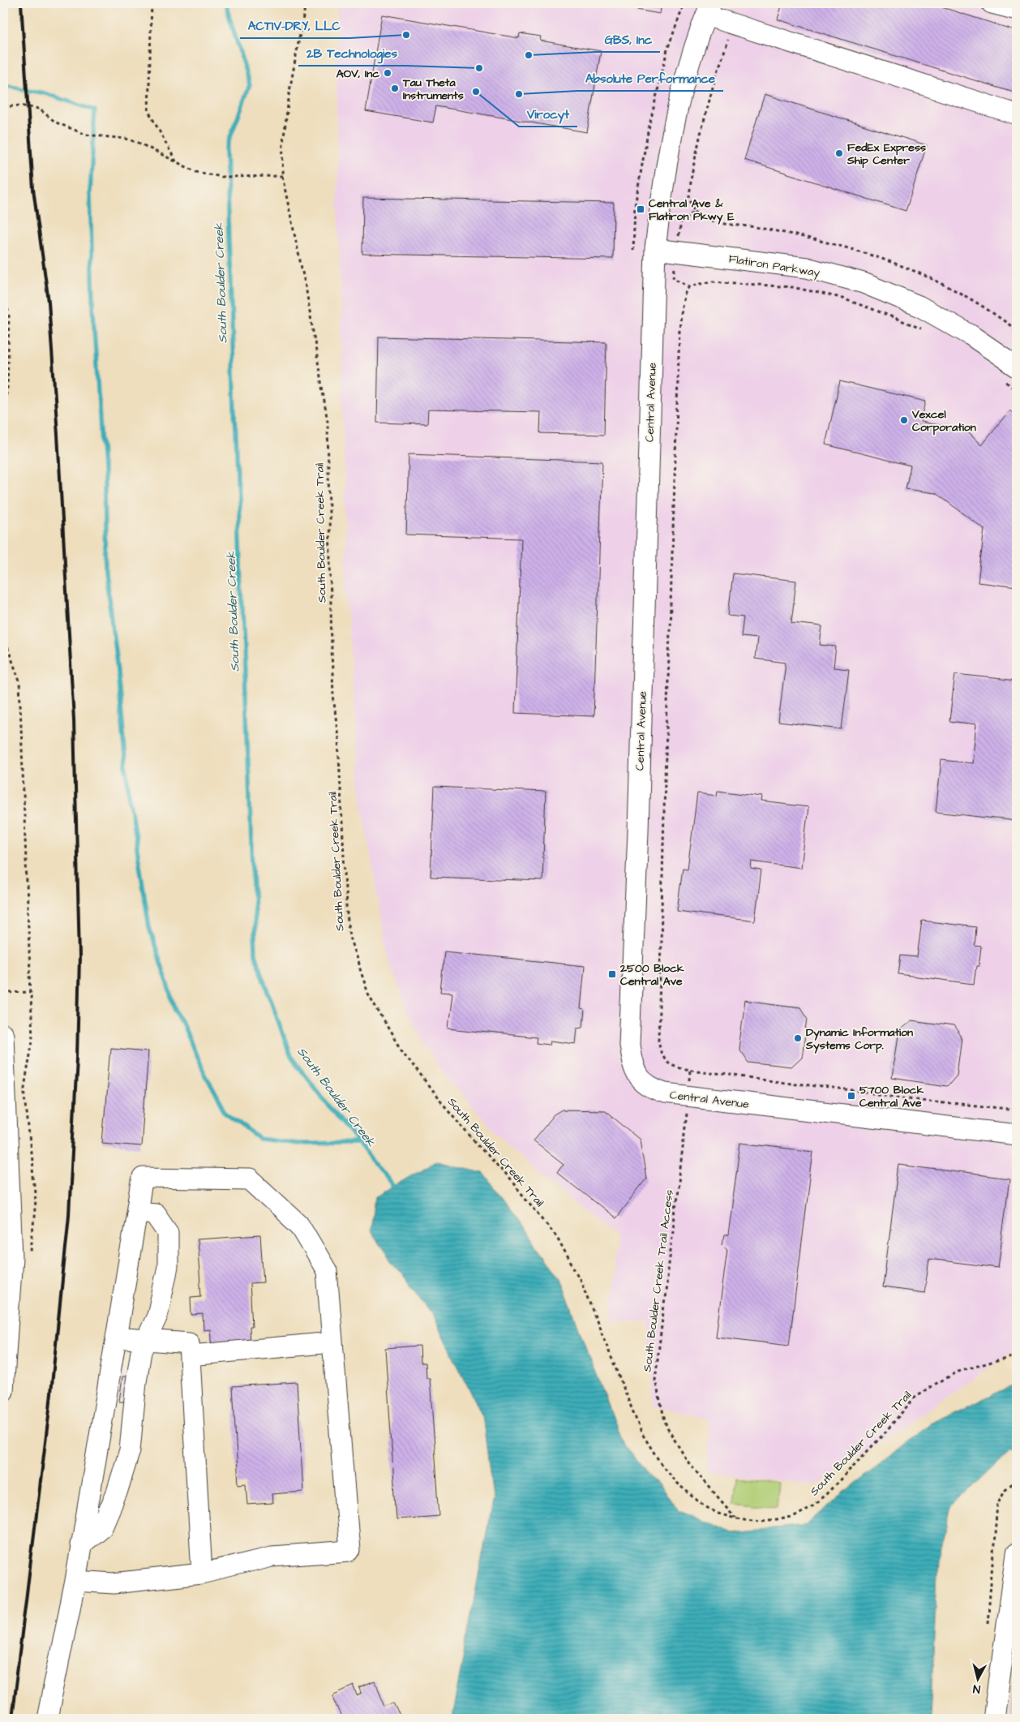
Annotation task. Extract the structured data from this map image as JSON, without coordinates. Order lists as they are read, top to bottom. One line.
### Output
{"streets":{"street":["Flatiron Parkway","Central Avenue"],"path":["South Boulder Creek Trail","South Boulder Creek Trail Access"]},"crossings":[["Flatiron Parkway","Central Avenue"],["Central Avenue","South Boulder Creek Trail Access"],["South Boulder Creek Trail","South Boulder Creek Trail Access"]],"water":["South Boulder Creek"],"places":{"other":["ACTIV-DRY, LLC","GBS, Inc","2B Technologies","AOV, Inc","Tau Theta Instruments","Virocyt","Absolute Performance","FedEx Express Ship Center","Vexcel Corporation","Dynamic Information Systems Corp."],"transit":["Central Ave & Flatiron Pkwy E","2500 Block Central Ave","5700 Block Central Ave"]},"north":"bottom"}
